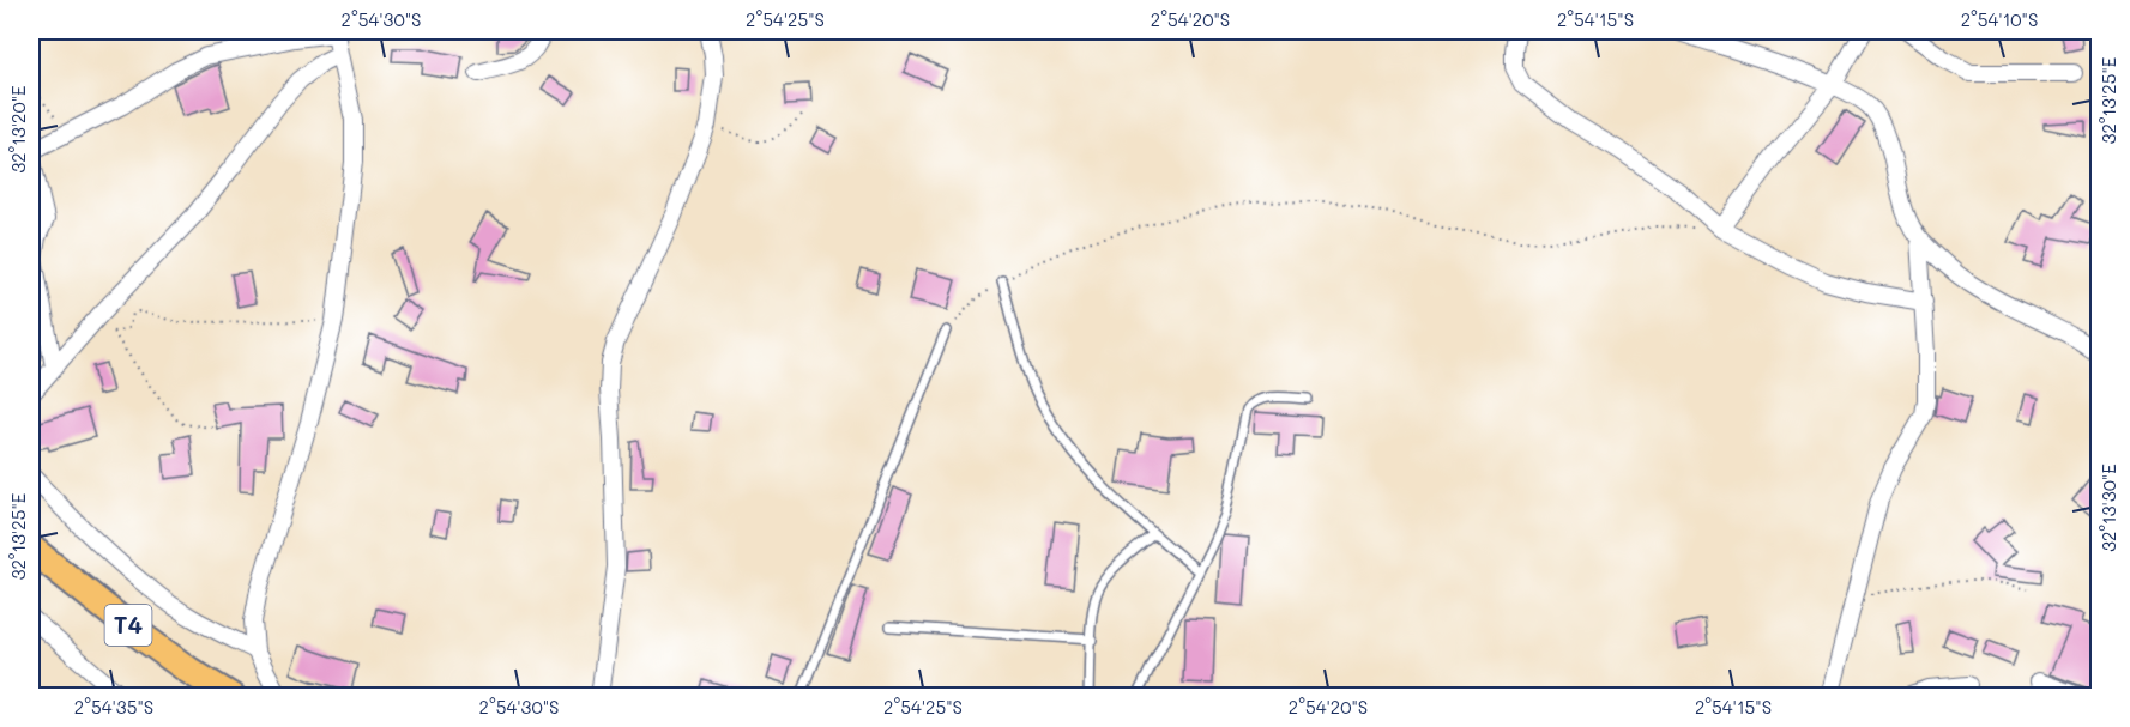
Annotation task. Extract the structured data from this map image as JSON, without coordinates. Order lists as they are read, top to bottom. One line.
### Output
{"streets":{"highway":["T4"]},"coordinates":["2°54'30\"S","2°54'25\"S","2°54'20\"S","2°54'15\"S","2°54'10\"S","32°13'25\"E","32°13'20\"E","32°13'30\"E","2°54'35\"S"]}
